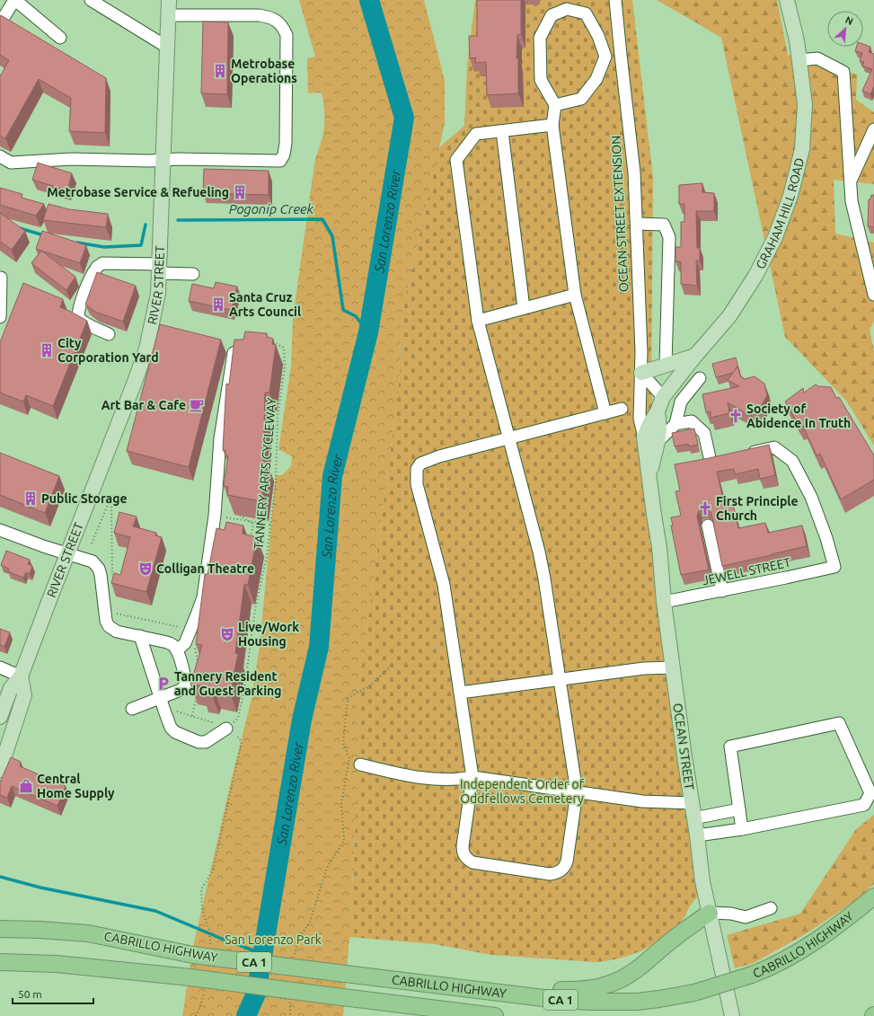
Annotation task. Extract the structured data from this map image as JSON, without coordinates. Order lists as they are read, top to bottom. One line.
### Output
{"streets":{"highway":["CABRILLO HIGHWAY","CA 1"],"main road":["GRAHAM HILL ROAD","RIVER STREET","OCEAN STREET"],"street":["OCEAN STREET EXTENSION","JEWELL STREET"],"path":["TANNERY ARTS CYCLEWAY"]},"crossings":[["OCEAN STREET EXTENSION","OCEAN STREET"],["GRAHAM HILL ROAD","OCEAN STREET"],["JEWELL STREET","OCEAN STREET"]],"water":["Pogonip Creek","San Lorenzo River"],"parks":["Independent Order of Oddfellows Cemetery","San Lorenzo Park"],"places":{"building":["Metrobase Operations","Metrobase Service & Refueling","Santa Cruz Arts Council","City Corporation Yard","Public Storage"],"cafe":["Art Bar & Cafe"],"church":["Society of Abidence In Truth","First Principle Church"],"theatre":["Colligan Theatre","Live/Work Housing"],"parking":["Tannery Resident and Guest Parking"],"shop":["Central Home Supply"]},"scale_bar":"50 m","north":"top right"}
